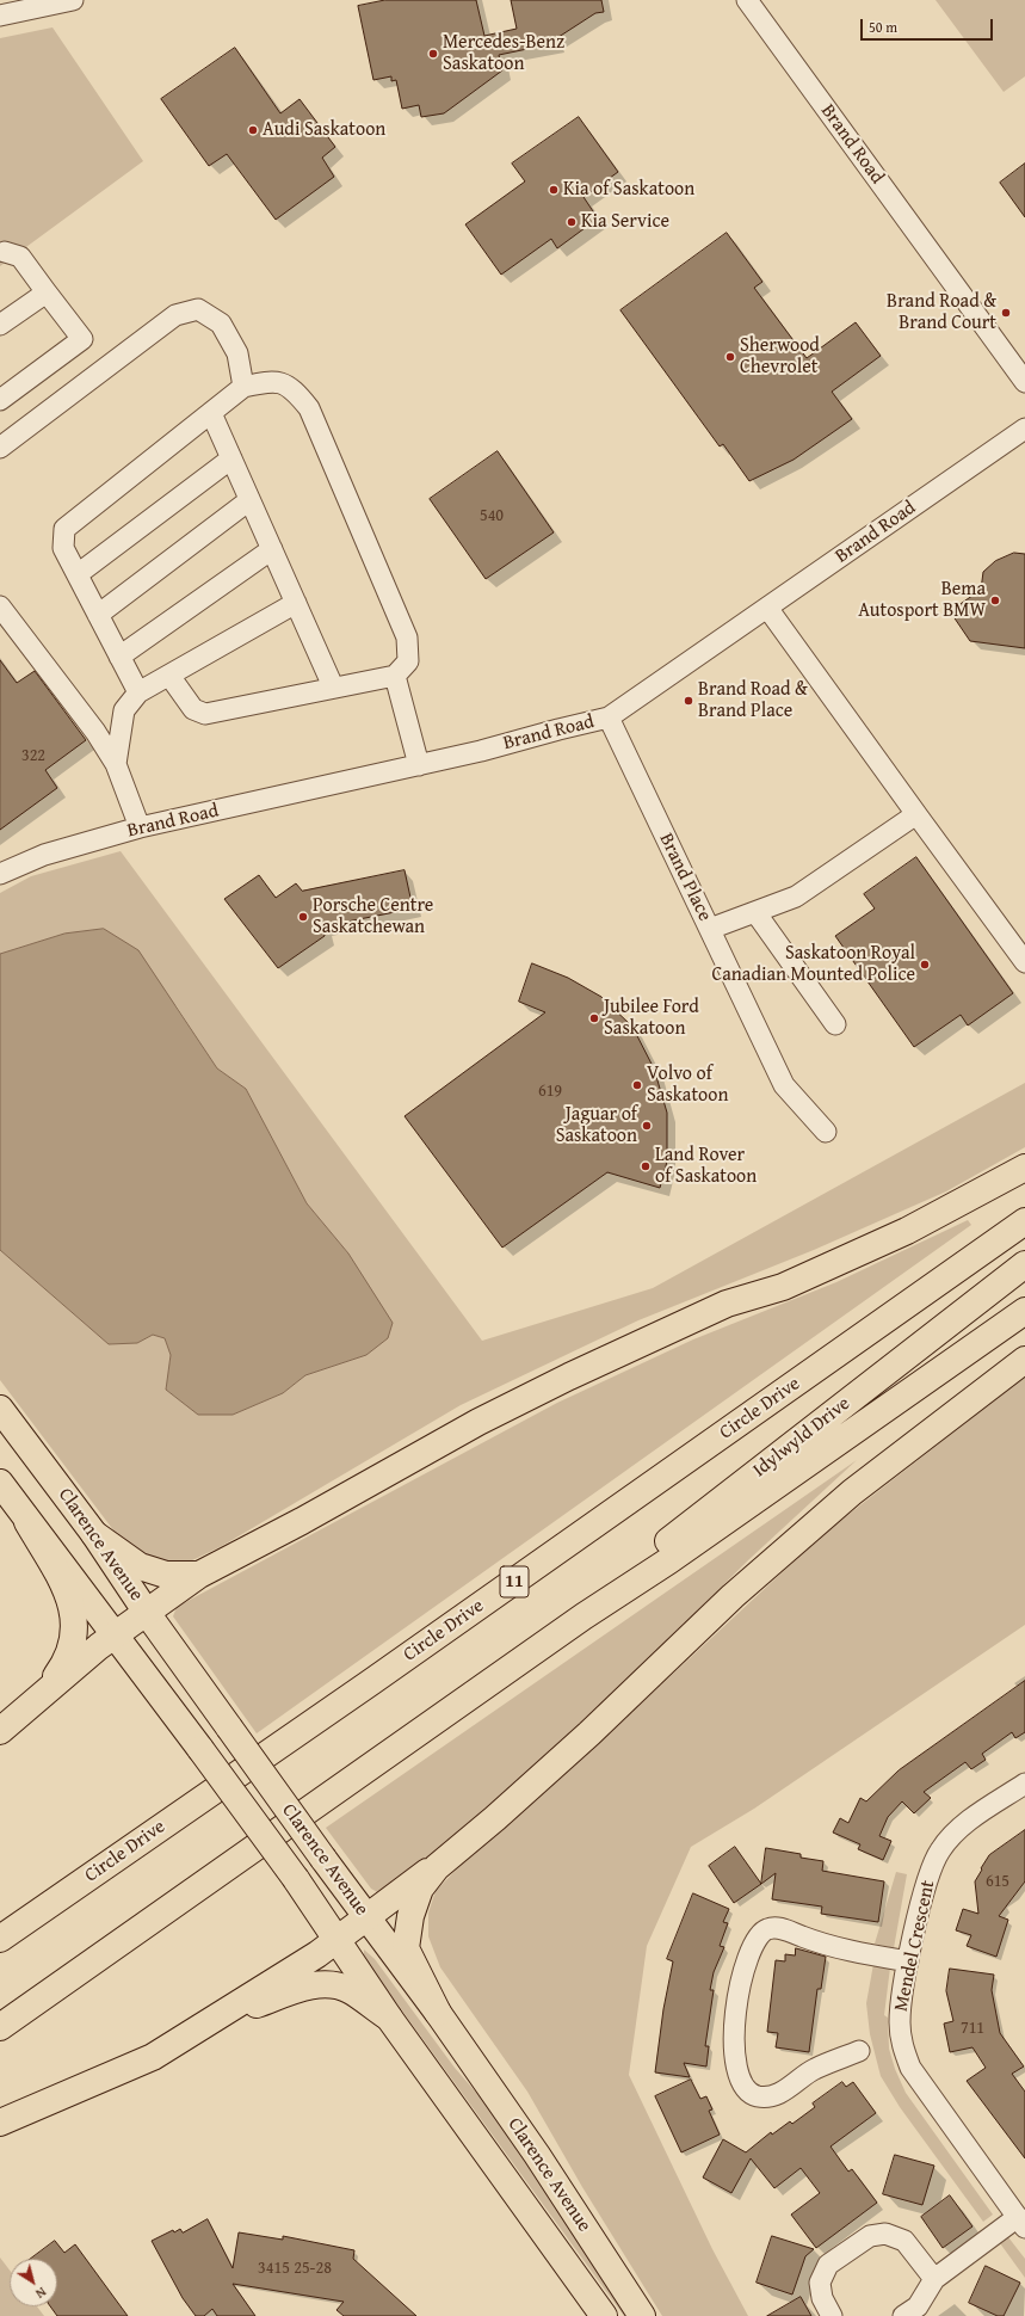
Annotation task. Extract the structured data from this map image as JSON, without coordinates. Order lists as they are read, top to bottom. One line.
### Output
{"streets":{"main road":["Circle Drive","Idylwyld Drive","Clarence Avenue","11"],"street":["Brand Road","Brand Place","Mendel Crescent"]},"crossings":[["Brand Road","Brand Place"]],"places":["Mercedes-Benz Saskatoon","Audi Saskatoon","Kia of Saskatoon","Kia Service","Brand Road & Brand Court","Sherwood Chevrolet","Bema Autosport BMW","Brand Road & Brand Place","Porsche Centre Saskatchewan","Saskatoon Royal Canadian Mounted Police","Jubilee Ford Saskatoon","Volvo of Saskatoon","Jaguar of Saskatoon","Land Rover of Saskatoon"],"house_numbers":["540","322","619","615","711","3415 25-28"],"scale_bar":"50 m","north":"bottom right"}
